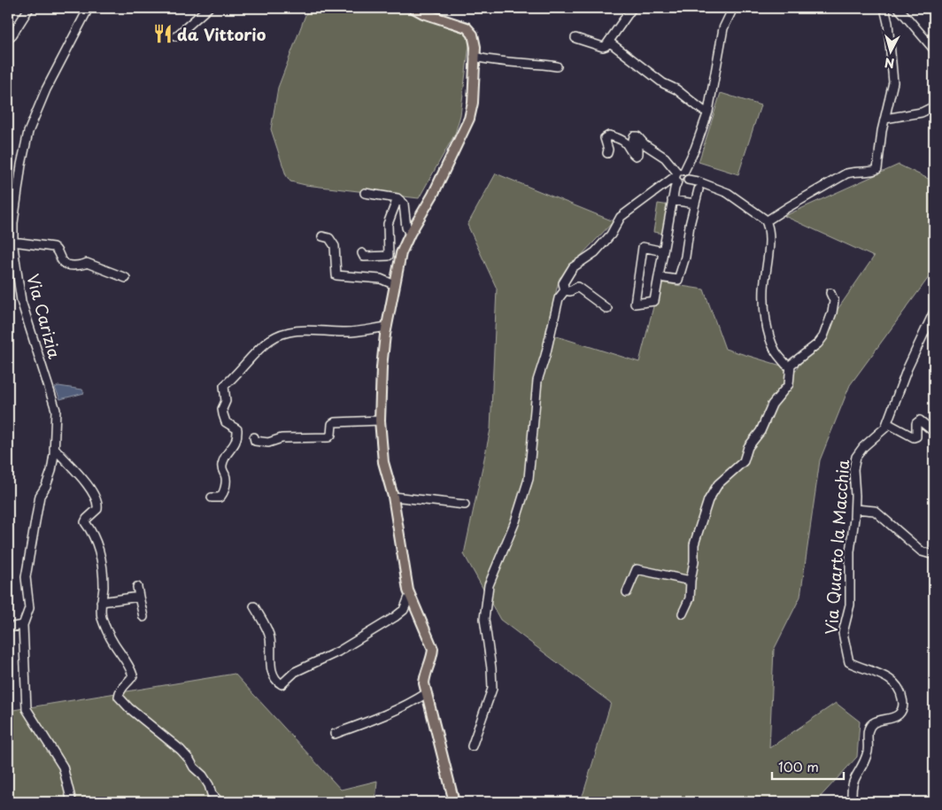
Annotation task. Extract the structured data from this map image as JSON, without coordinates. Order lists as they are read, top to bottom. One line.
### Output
{"streets":{"street":["Via Carizia","Via Quarto la Macchia"]},"places":{"restaurant":["da Vittorio"]},"scale_bar":"100 m","north":"bottom"}
